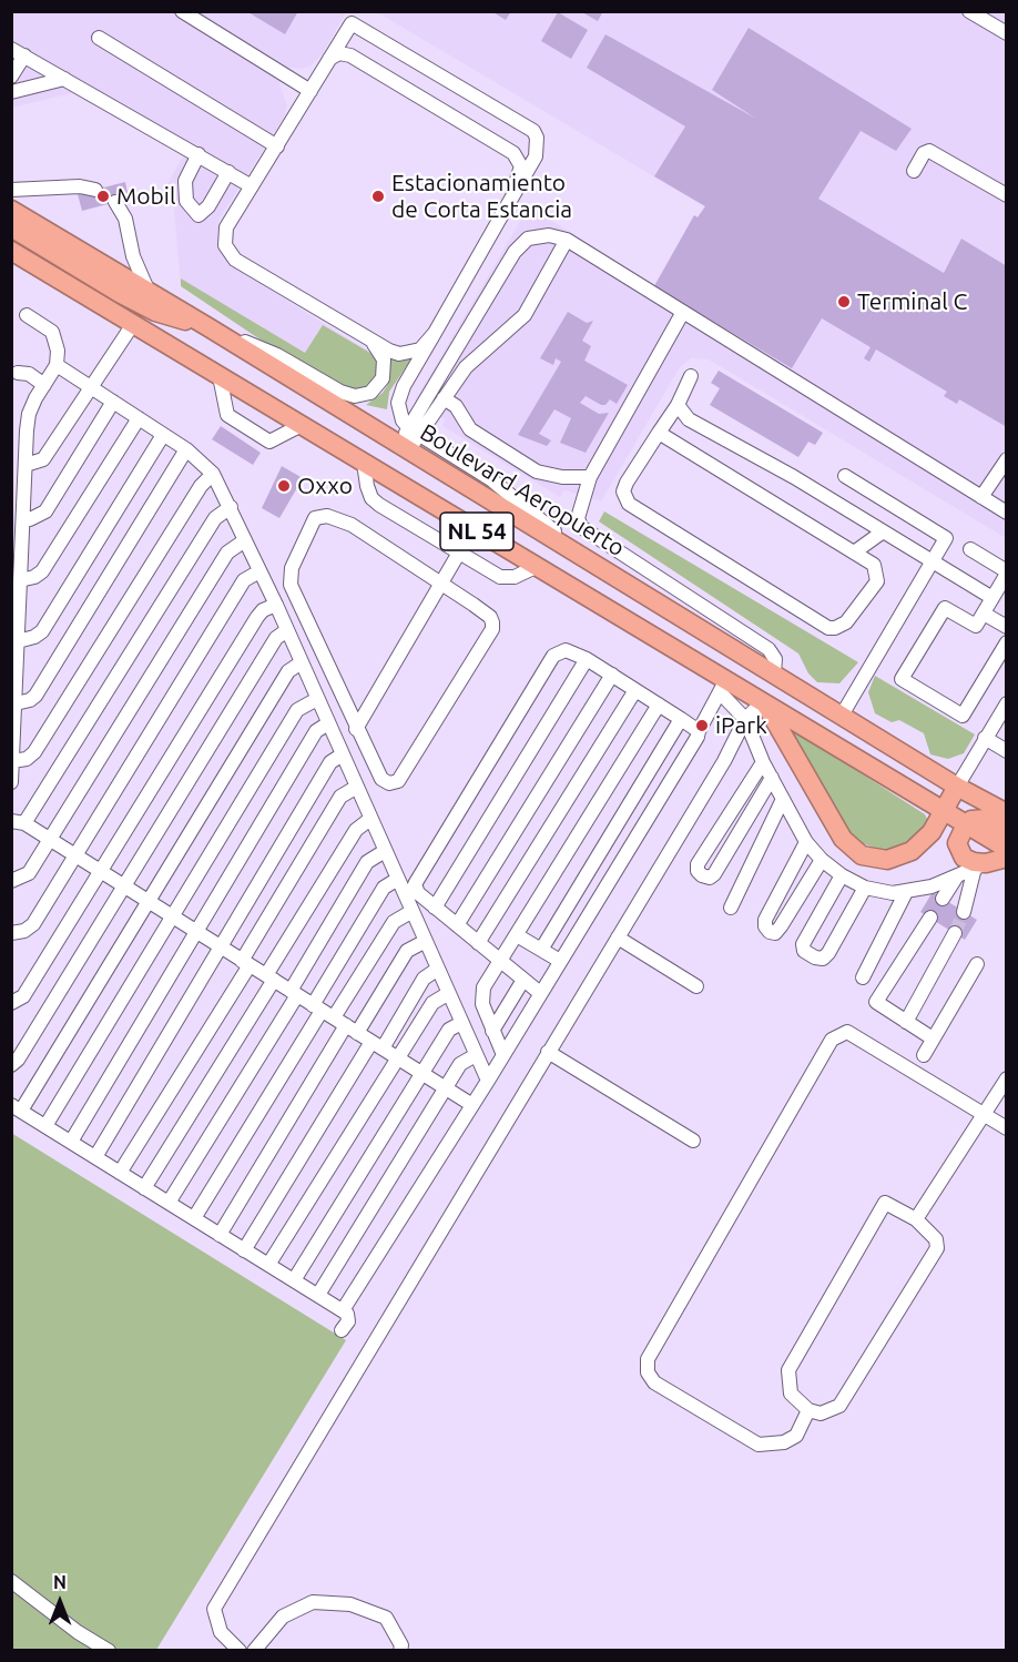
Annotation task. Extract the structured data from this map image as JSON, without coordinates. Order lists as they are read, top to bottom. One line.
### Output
{"streets":{"highway":["Boulevard Aeropuerto","NL 54"]},"places":["Mobil","Estacionamiento de Corta Estancia","Terminal C","Oxxo","iPark"],"north":"top"}
